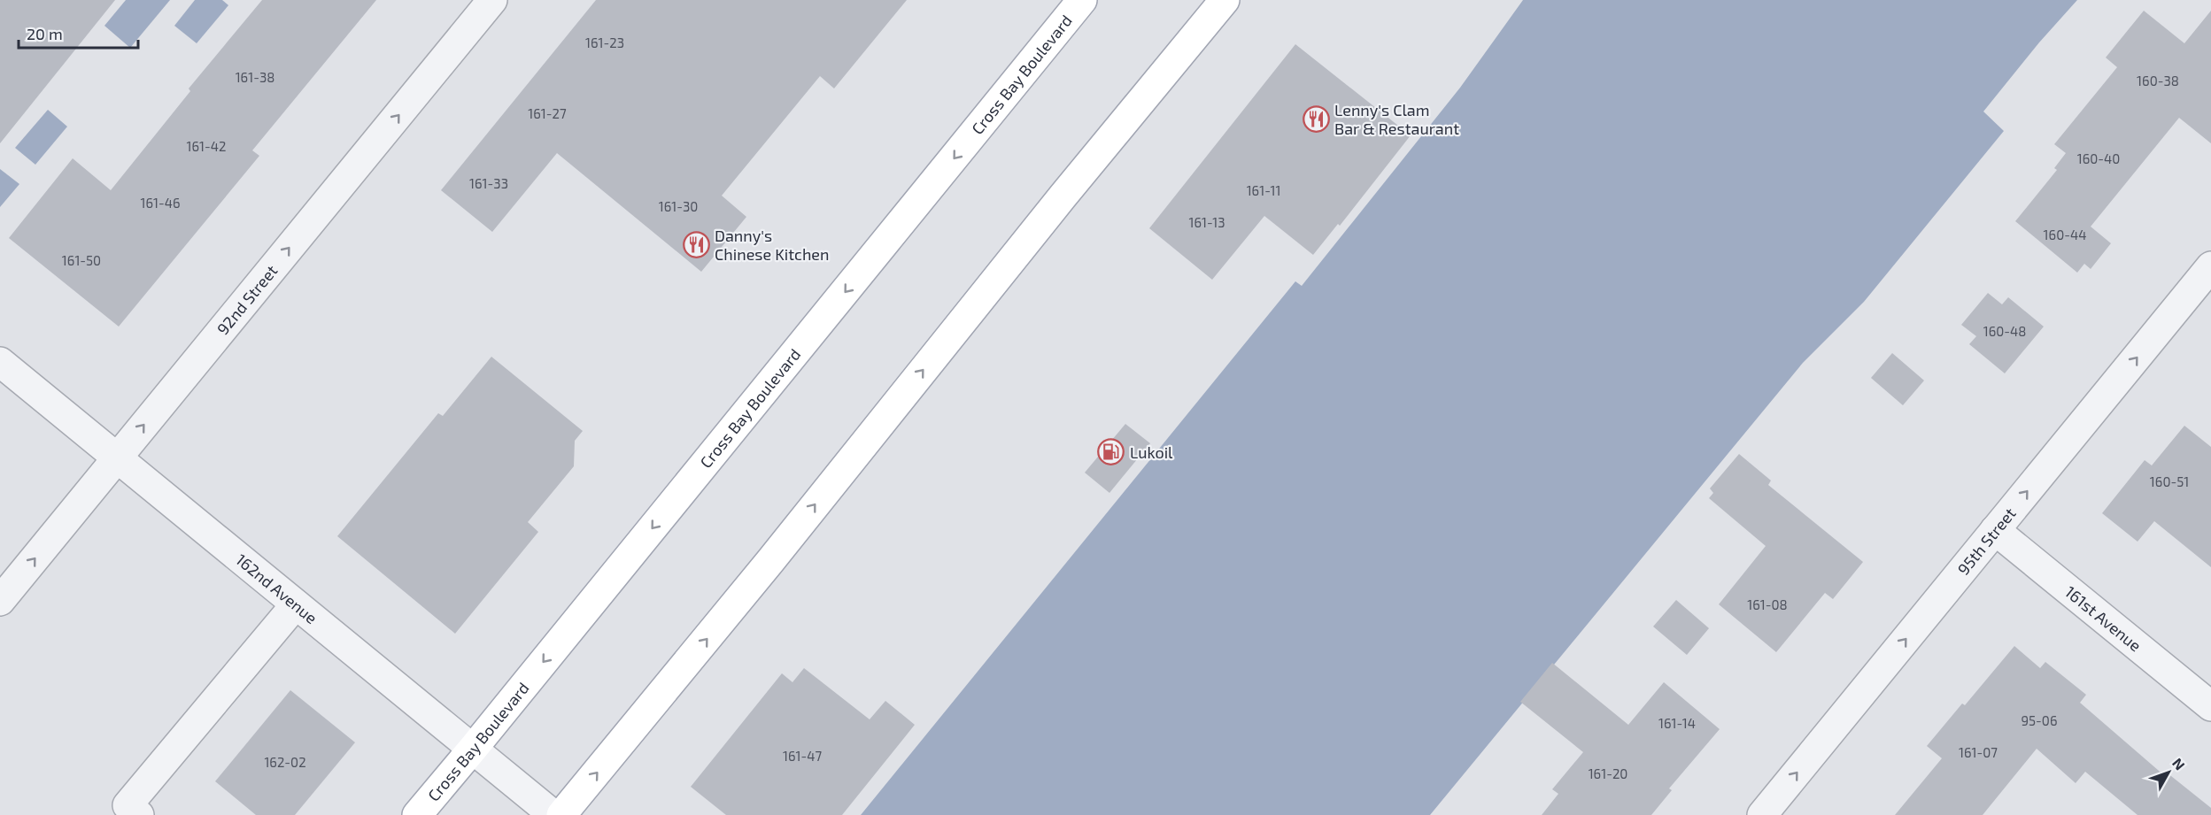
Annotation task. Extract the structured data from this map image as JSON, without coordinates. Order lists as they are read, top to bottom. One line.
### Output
{"streets":{"main road":["Cross Bay Boulevard"],"street":["92nd Street","95th Street","162nd Avenue","161st Avenue"]},"crossings":[["Cross Bay Boulevard","162nd Avenue"],["92nd Street","162nd Avenue"],["95th Street","161st Avenue"]],"one_way":["92nd Street","95th Street"],"places":{"restaurant":["Lenny's Clam Bar & Restaurant","Danny's Chinese Kitchen"],"fuel station":["Lukoil"]},"house_numbers":["161-23","161-38","160-38","161-27","161-42","160-40","161-33","161-11","161-46","161-30","161-13","160-44","161-50","160-48","160-51","161-08","95-06","161-14","161-07","161-47","162-02","161-20"],"scale_bar":"20 m","north":"top right"}
